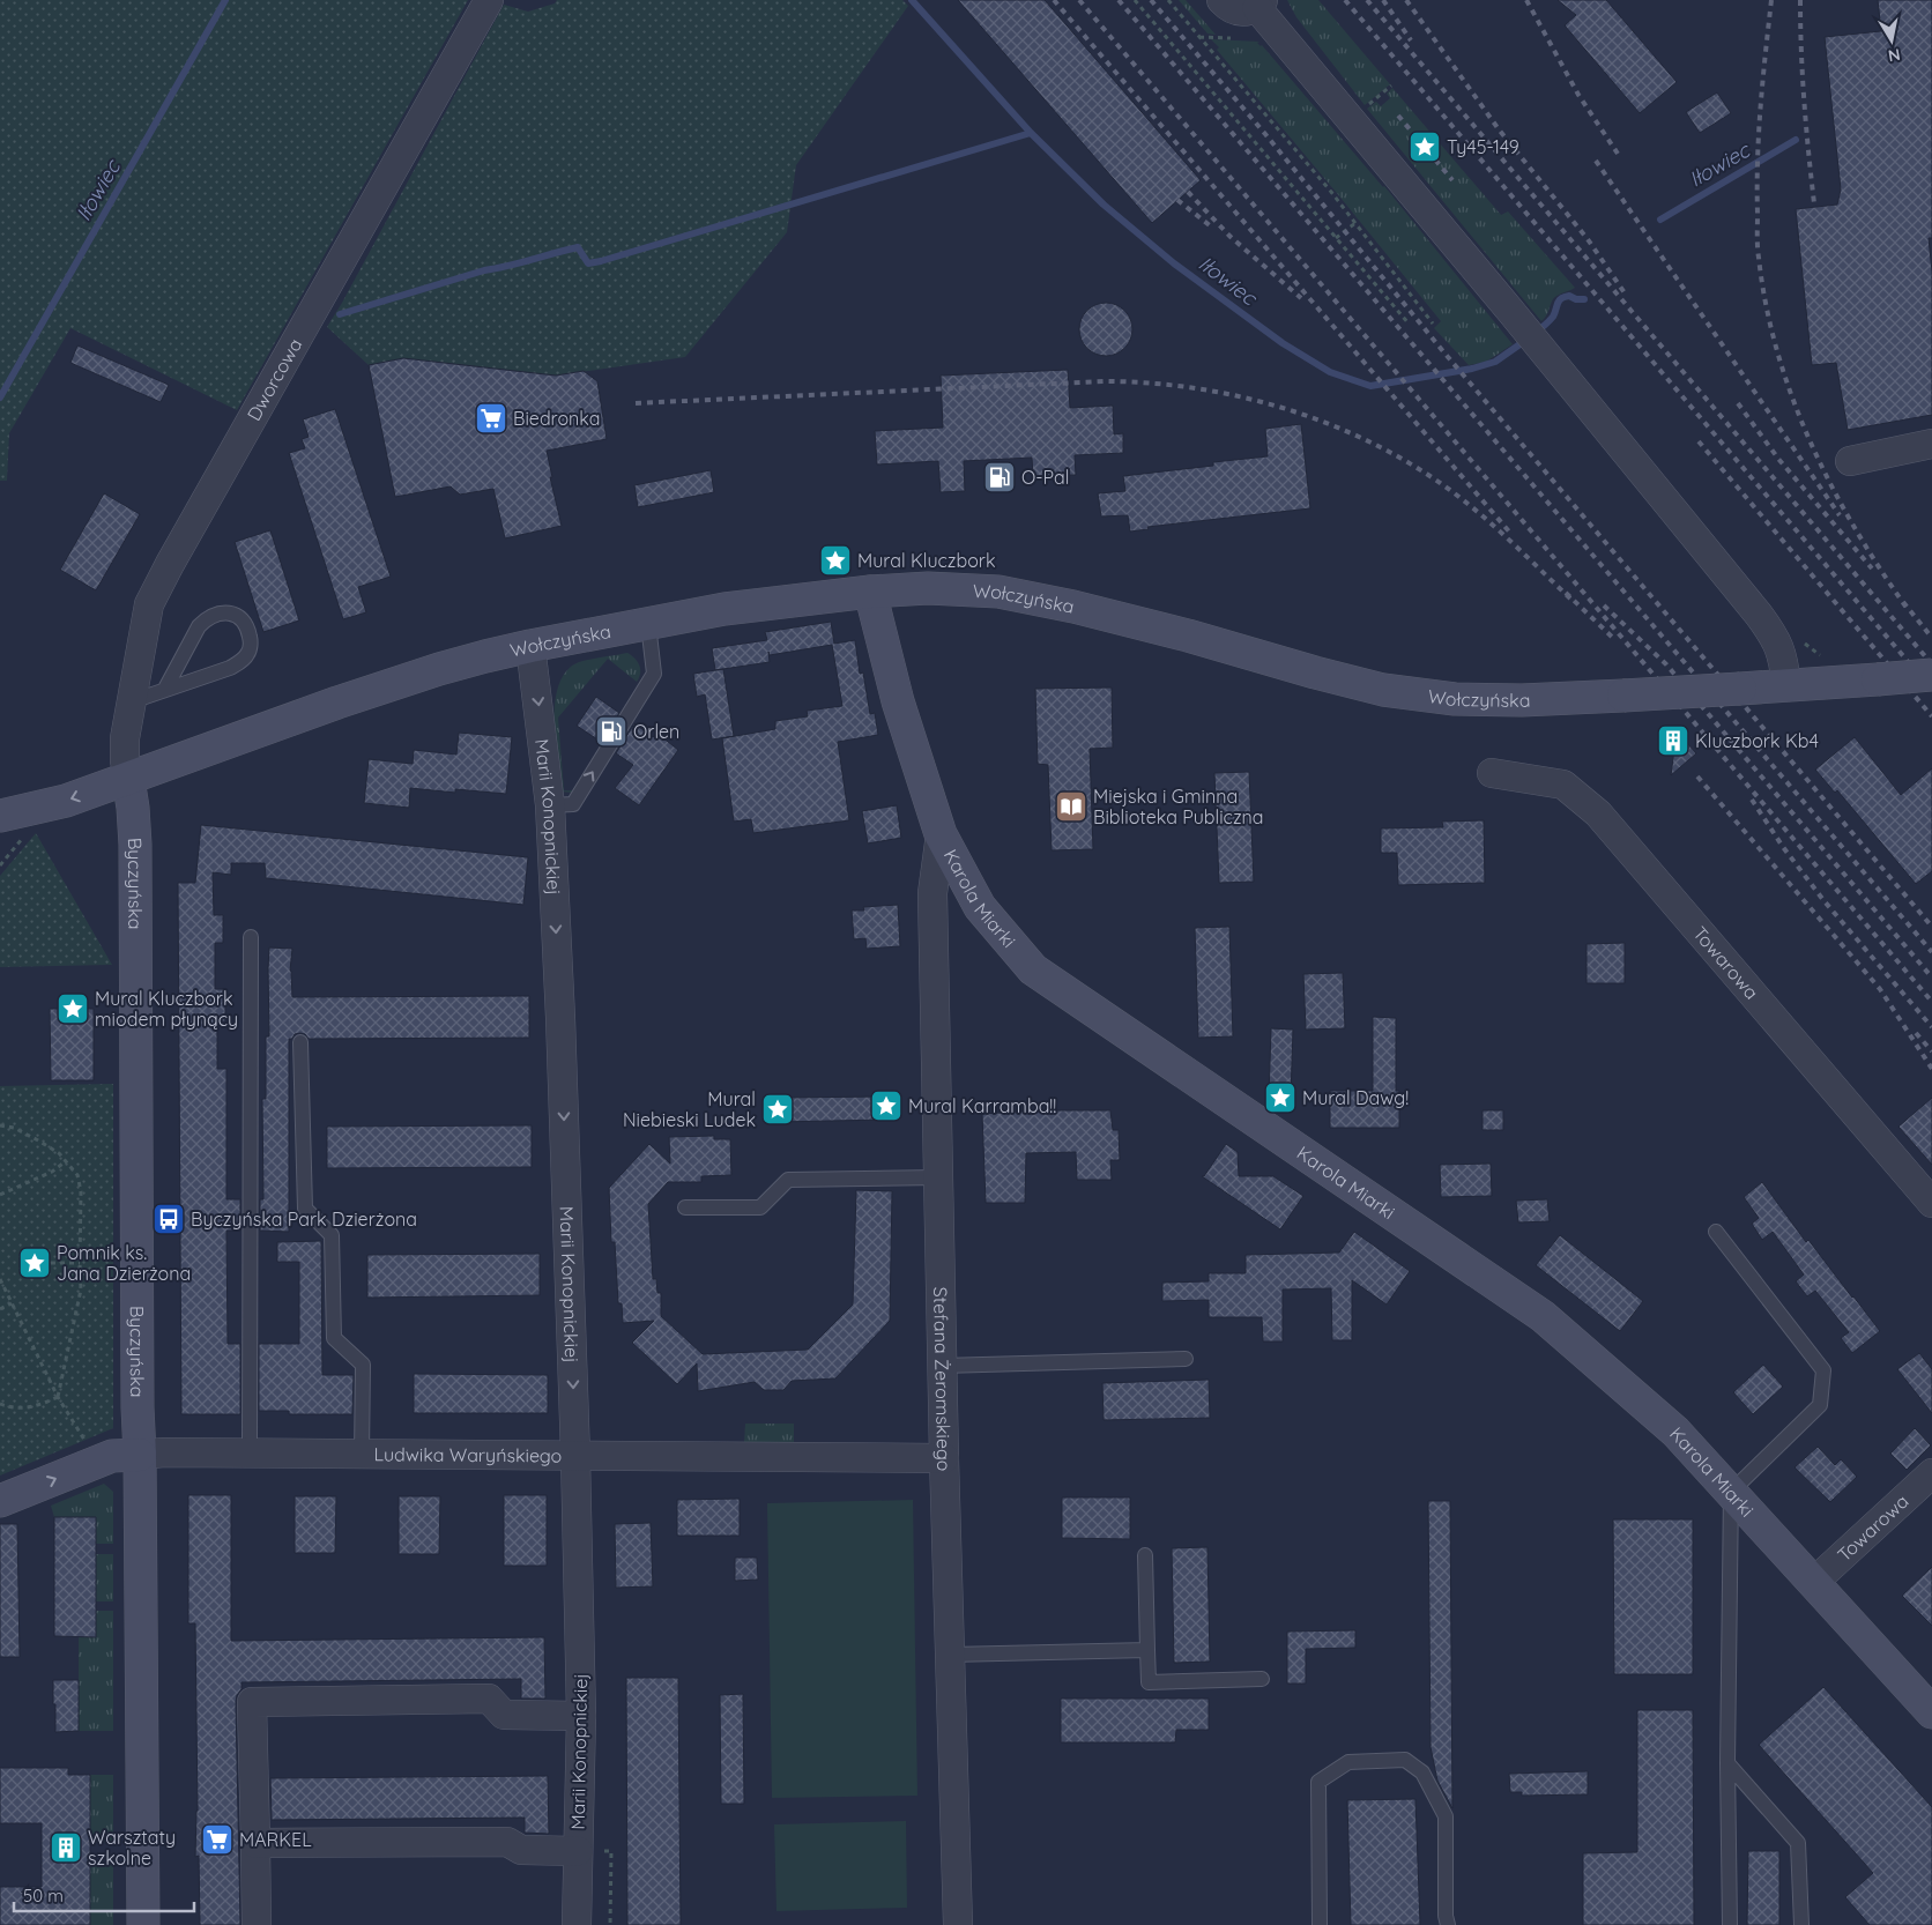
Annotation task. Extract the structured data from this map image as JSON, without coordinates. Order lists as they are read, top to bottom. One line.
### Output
{"streets":{"street":["Dworcowa","Wołczyńska","Marii Konopnickiej","Byczyńska","Karola Miarki","Towarowa","Stefana Żeromskiego","Ludwika Waryńskiego"]},"crossings":[["Dworcowa","Wołczyńska"],["Dworcowa","Byczyńska"],["Wołczyńska","Marii Konopnickiej"],["Wołczyńska","Byczyńska"],["Wołczyńska","Karola Miarki"],["Marii Konopnickiej","Ludwika Waryńskiego"],["Byczyńska","Ludwika Waryńskiego"],["Karola Miarki","Towarowa"],["Karola Miarki","Stefana Żeromskiego"],["Stefana Żeromskiego","Ludwika Waryńskiego"]],"one_way":["Marii Konopnickiej"],"water":["Iłowiec"],"places":{"place":["Ty45-149","Mural Kluczbork","Mural Kluczbork miodem płynący","Mural Dawg!","Mural Karramba!!","Mural Niebieski Ludek","Pomnik ks. Jana Dzierżona"],"supermarket":["Biedronka","MARKEL"],"fuel station":["O-Pal","Orlen"],"building":["Kluczbork Kb4","Warsztaty szkolne"],"library":["Miejska i Gminna Biblioteka Publiczna"],"bus stop":["Byczyńska Park Dzierżona"]},"scale_bar":"50 m","north":"bottom"}
